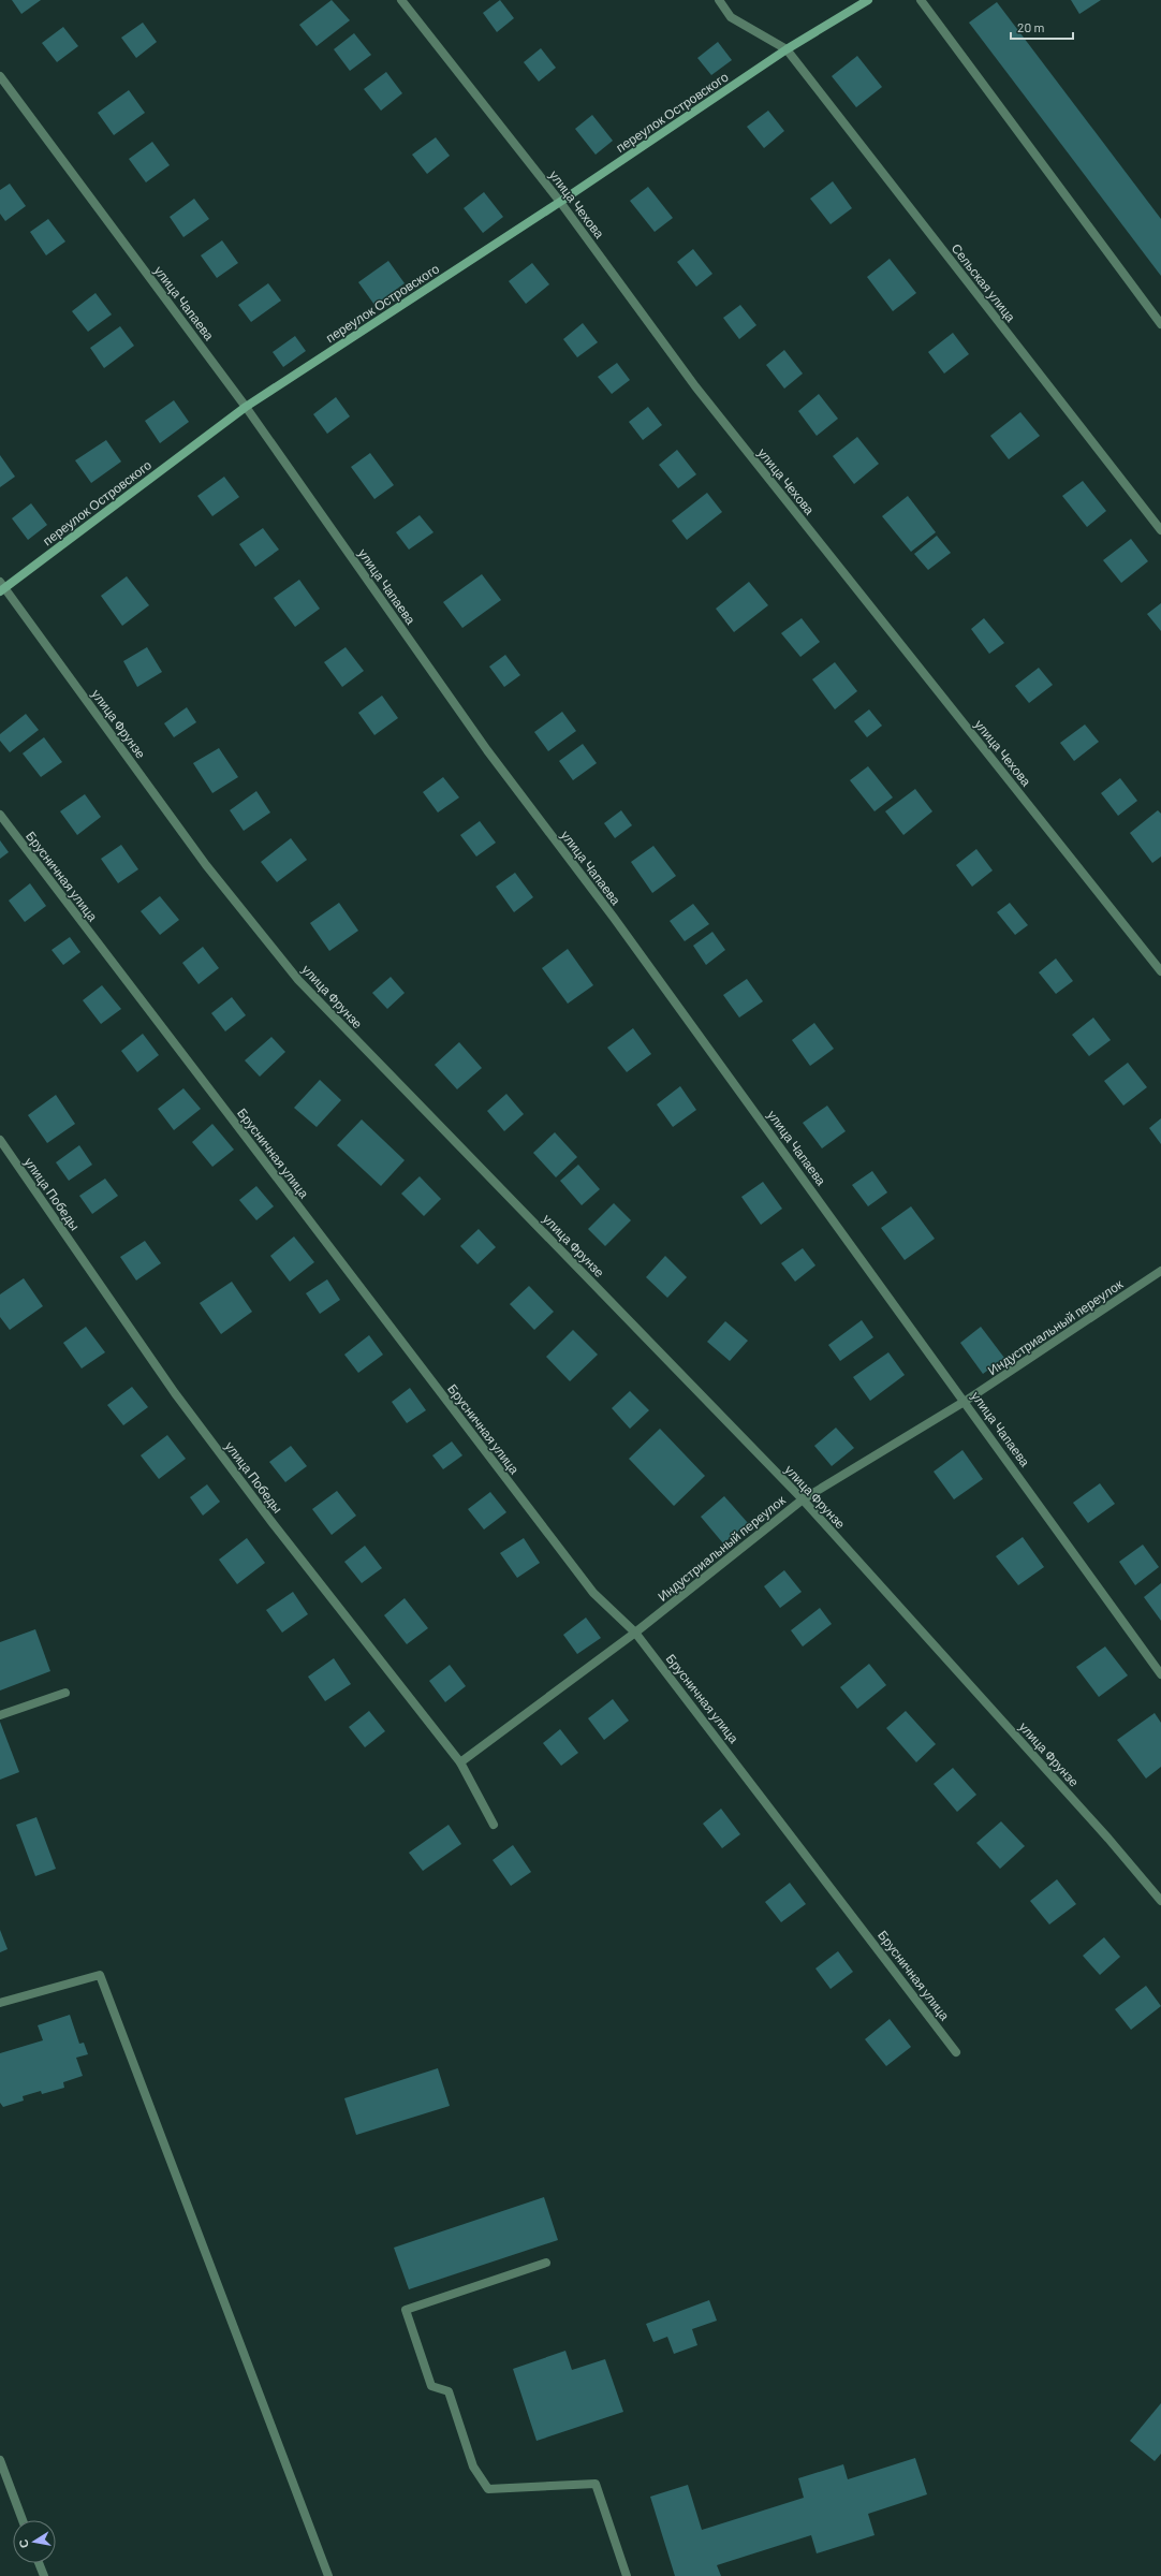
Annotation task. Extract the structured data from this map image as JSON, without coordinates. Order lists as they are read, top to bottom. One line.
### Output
{"streets":{"street":["переулок Островского","улица Чехова","Сельская улица","улица Чапаева","улица Фрунзе","Брусничная улица","улица Победы","Индустриальный переулок"]},"crossings":[["переулок Островского","улица Чехова"],["переулок Островского","Сельская улица"],["переулок Островского","улица Чапаева"],["переулок Островского","улица Фрунзе"],["улица Чапаева","Индустриальный переулок"],["улица Фрунзе","Индустриальный переулок"],["Брусничная улица","Индустриальный переулок"],["улица Победы","Индустриальный переулок"]],"scale_bar":"20 m","north":"left"}
